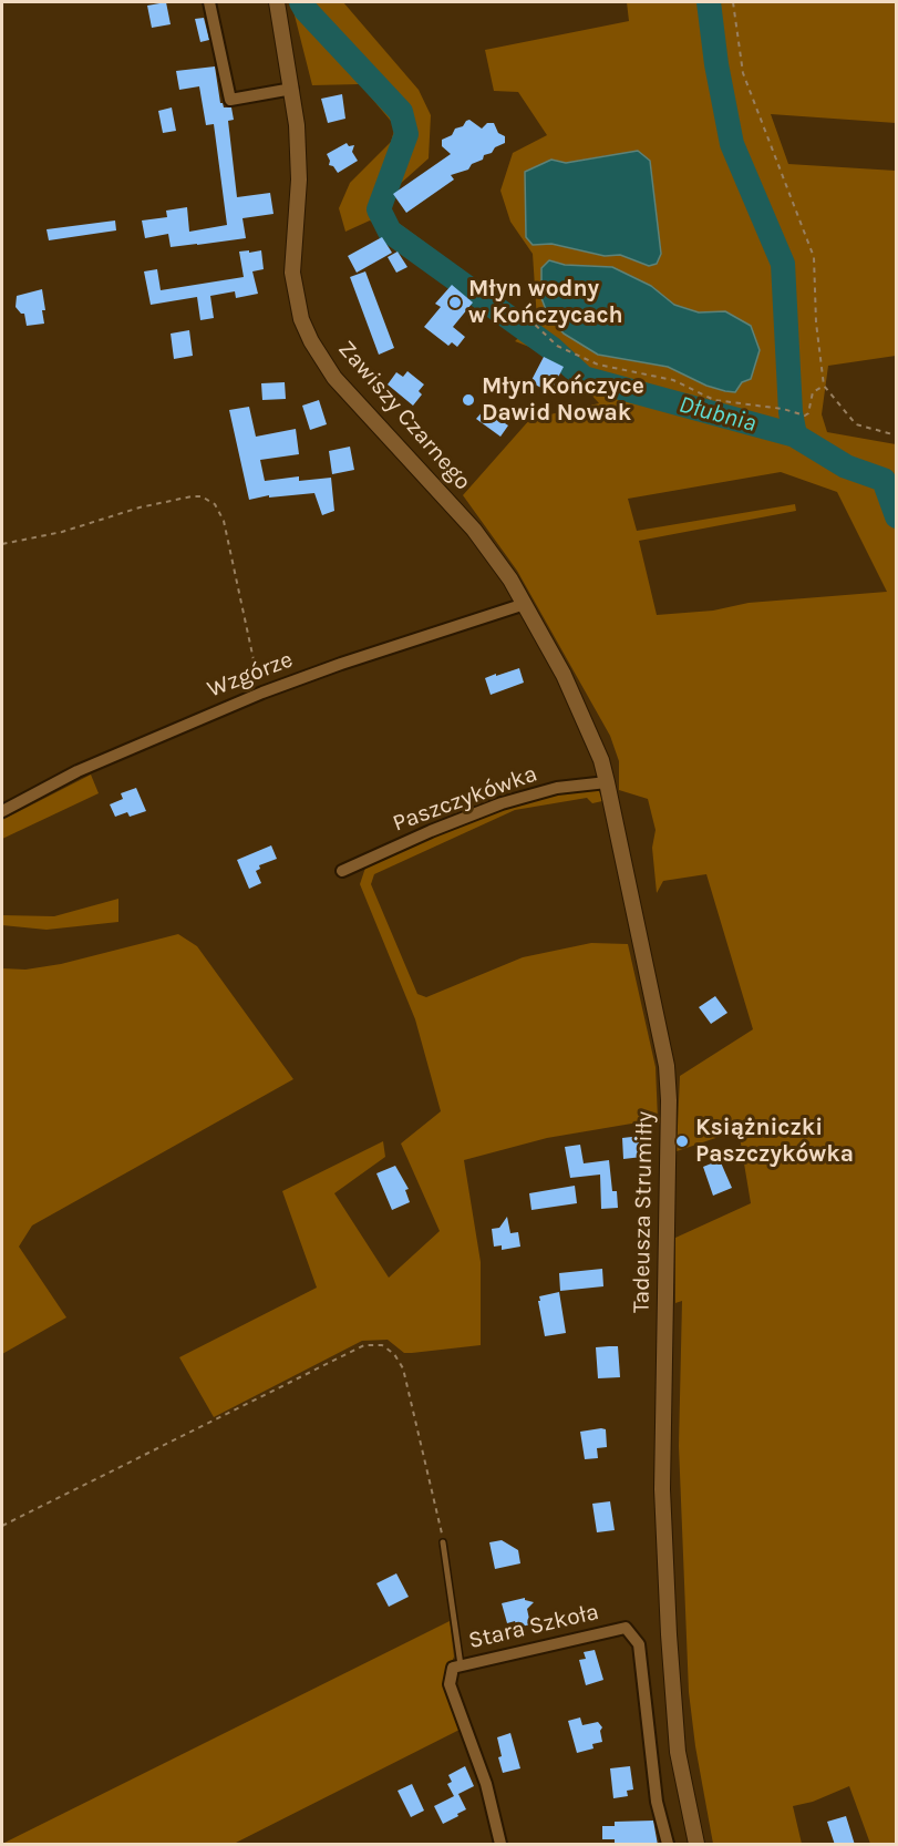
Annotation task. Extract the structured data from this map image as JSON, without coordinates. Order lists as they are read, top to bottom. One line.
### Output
{"streets":{"street":["Zawiszy Czarnego","Wzgórze","Paszczykówka","Tadeusza Strumiłły","Stara Szkoła"]},"crossings":[["Zawiszy Czarnego","Wzgórze"],["Zawiszy Czarnego","Tadeusza Strumiłły"],["Wzgórze","Tadeusza Strumiłły"],["Paszczykówka","Tadeusza Strumiłły"]],"water":["Dłubnia"],"places":["Młyn wodny w Kończycach","Młyn Kończyce Dawid Nowak","Książniczki Paszczykówka"]}
